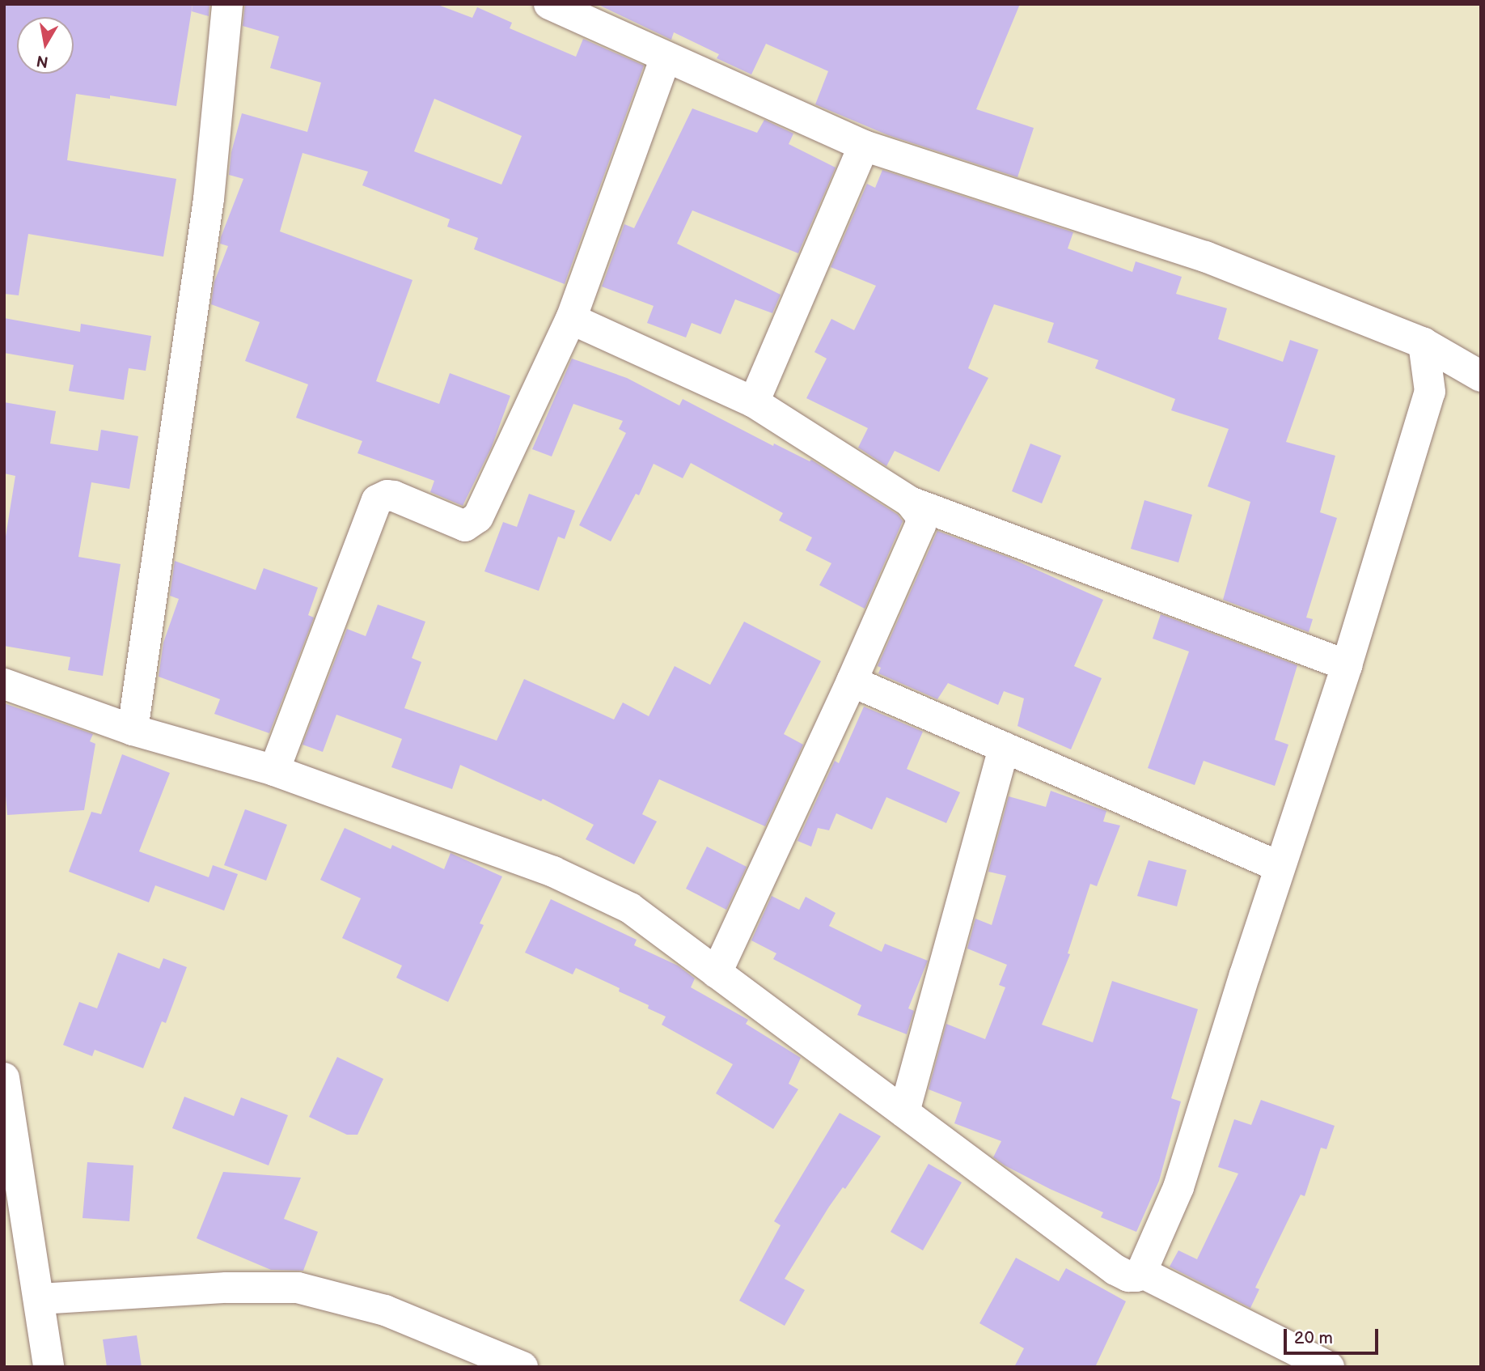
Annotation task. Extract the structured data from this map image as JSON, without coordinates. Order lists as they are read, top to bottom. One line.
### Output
{"scale_bar":"20 m","north":"bottom"}
